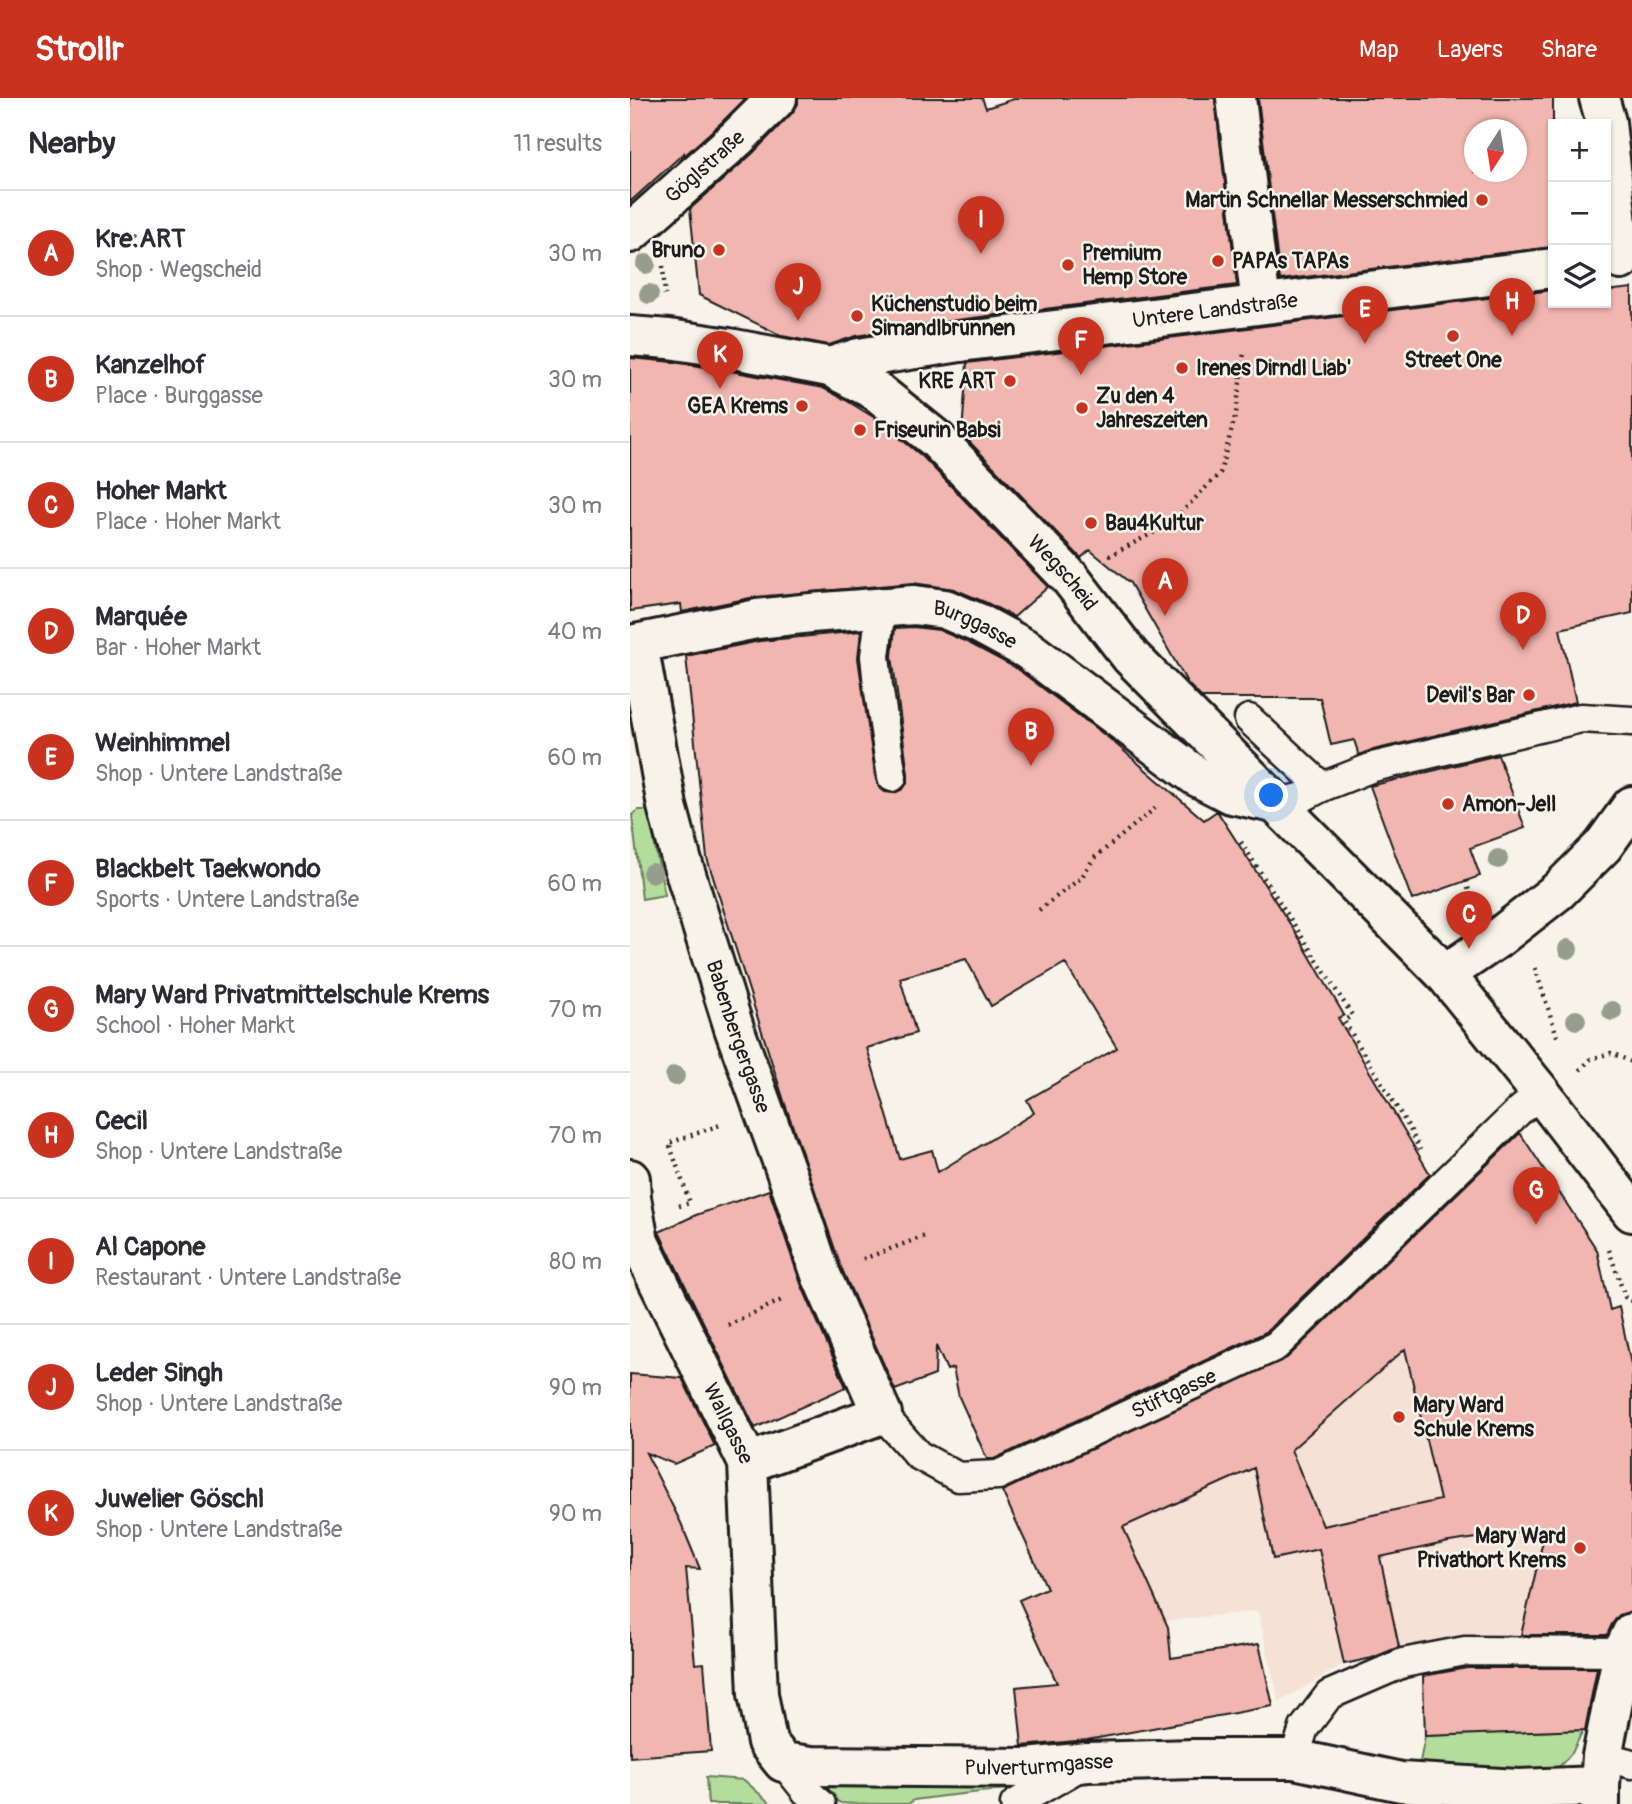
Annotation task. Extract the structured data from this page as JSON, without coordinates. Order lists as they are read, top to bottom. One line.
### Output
{"streets":{"street":["Göglstraße","Untere Landstraße","Wegscheid","Burggasse","Babenbergergasse","Wallgasse","Pulverturmgasse"],"lane":["Stiftgasse"]},"crossings":[["Untere Landstraße","Wegscheid"],["Wegscheid","Burggasse"],["Wegscheid","Stiftgasse"],["Burggasse","Babenbergergasse"],["Babenbergergasse","Stiftgasse"],["Wallgasse","Pulverturmgasse"]],"places":["Martin Schnellar Messerschmied","Bruno","PAPAs TAPAs","Premium Hemp Store","Küchenstudio beim Simandlbrunnen","Street One","Irenes Dirndl Liab'","KRE ART","GEA Krems","Zu den 4 Jahreszeiten","Friseurin Babsi","Bau4Kultur","Devil's Bar","Amon-Jell","Mary Ward Schule Krems","Mary Ward Privathort Krems"],"north":"bottom","page":{"header":"Strollr","nav":["Map","Layers","Share"],"heading":["Nearby","11 results"],"map_buttons":["+","−"],"list":[{"mark":"A","name":"Kre:ART","note":"Shop · Wegscheid","value":"30 m"},{"mark":"B","name":"Kanzelhof","note":"Place · Burggasse","value":"30 m"},{"mark":"C","name":"Hoher Markt","note":"Place · Hoher Markt","value":"30 m"},{"mark":"D","name":"Marquée","note":"Bar · Hoher Markt","value":"40 m"},{"mark":"E","name":"Weinhimmel","note":"Shop · Untere Landstraße","value":"60 m"},{"mark":"F","name":"Blackbelt Taekwondo","note":"Sports · Untere Landstraße","value":"60 m"},{"mark":"G","name":"Mary Ward Privatmittelschule Krems","note":"School · Hoher Markt","value":"70 m"},{"mark":"H","name":"Cecil","note":"Shop · Untere Landstraße","value":"70 m"},{"mark":"I","name":"Al Capone","note":"Restaurant · Untere Landstraße","value":"80 m"},{"mark":"J","name":"Leder Singh","note":"Shop · Untere Landstraße","value":"90 m"},{"mark":"K","name":"Juwelier Göschl","note":"Shop · Untere Landstraße","value":"90 m"}],"pins":["I","J","H","E","F","K","A","D","B","C","G"]}}
